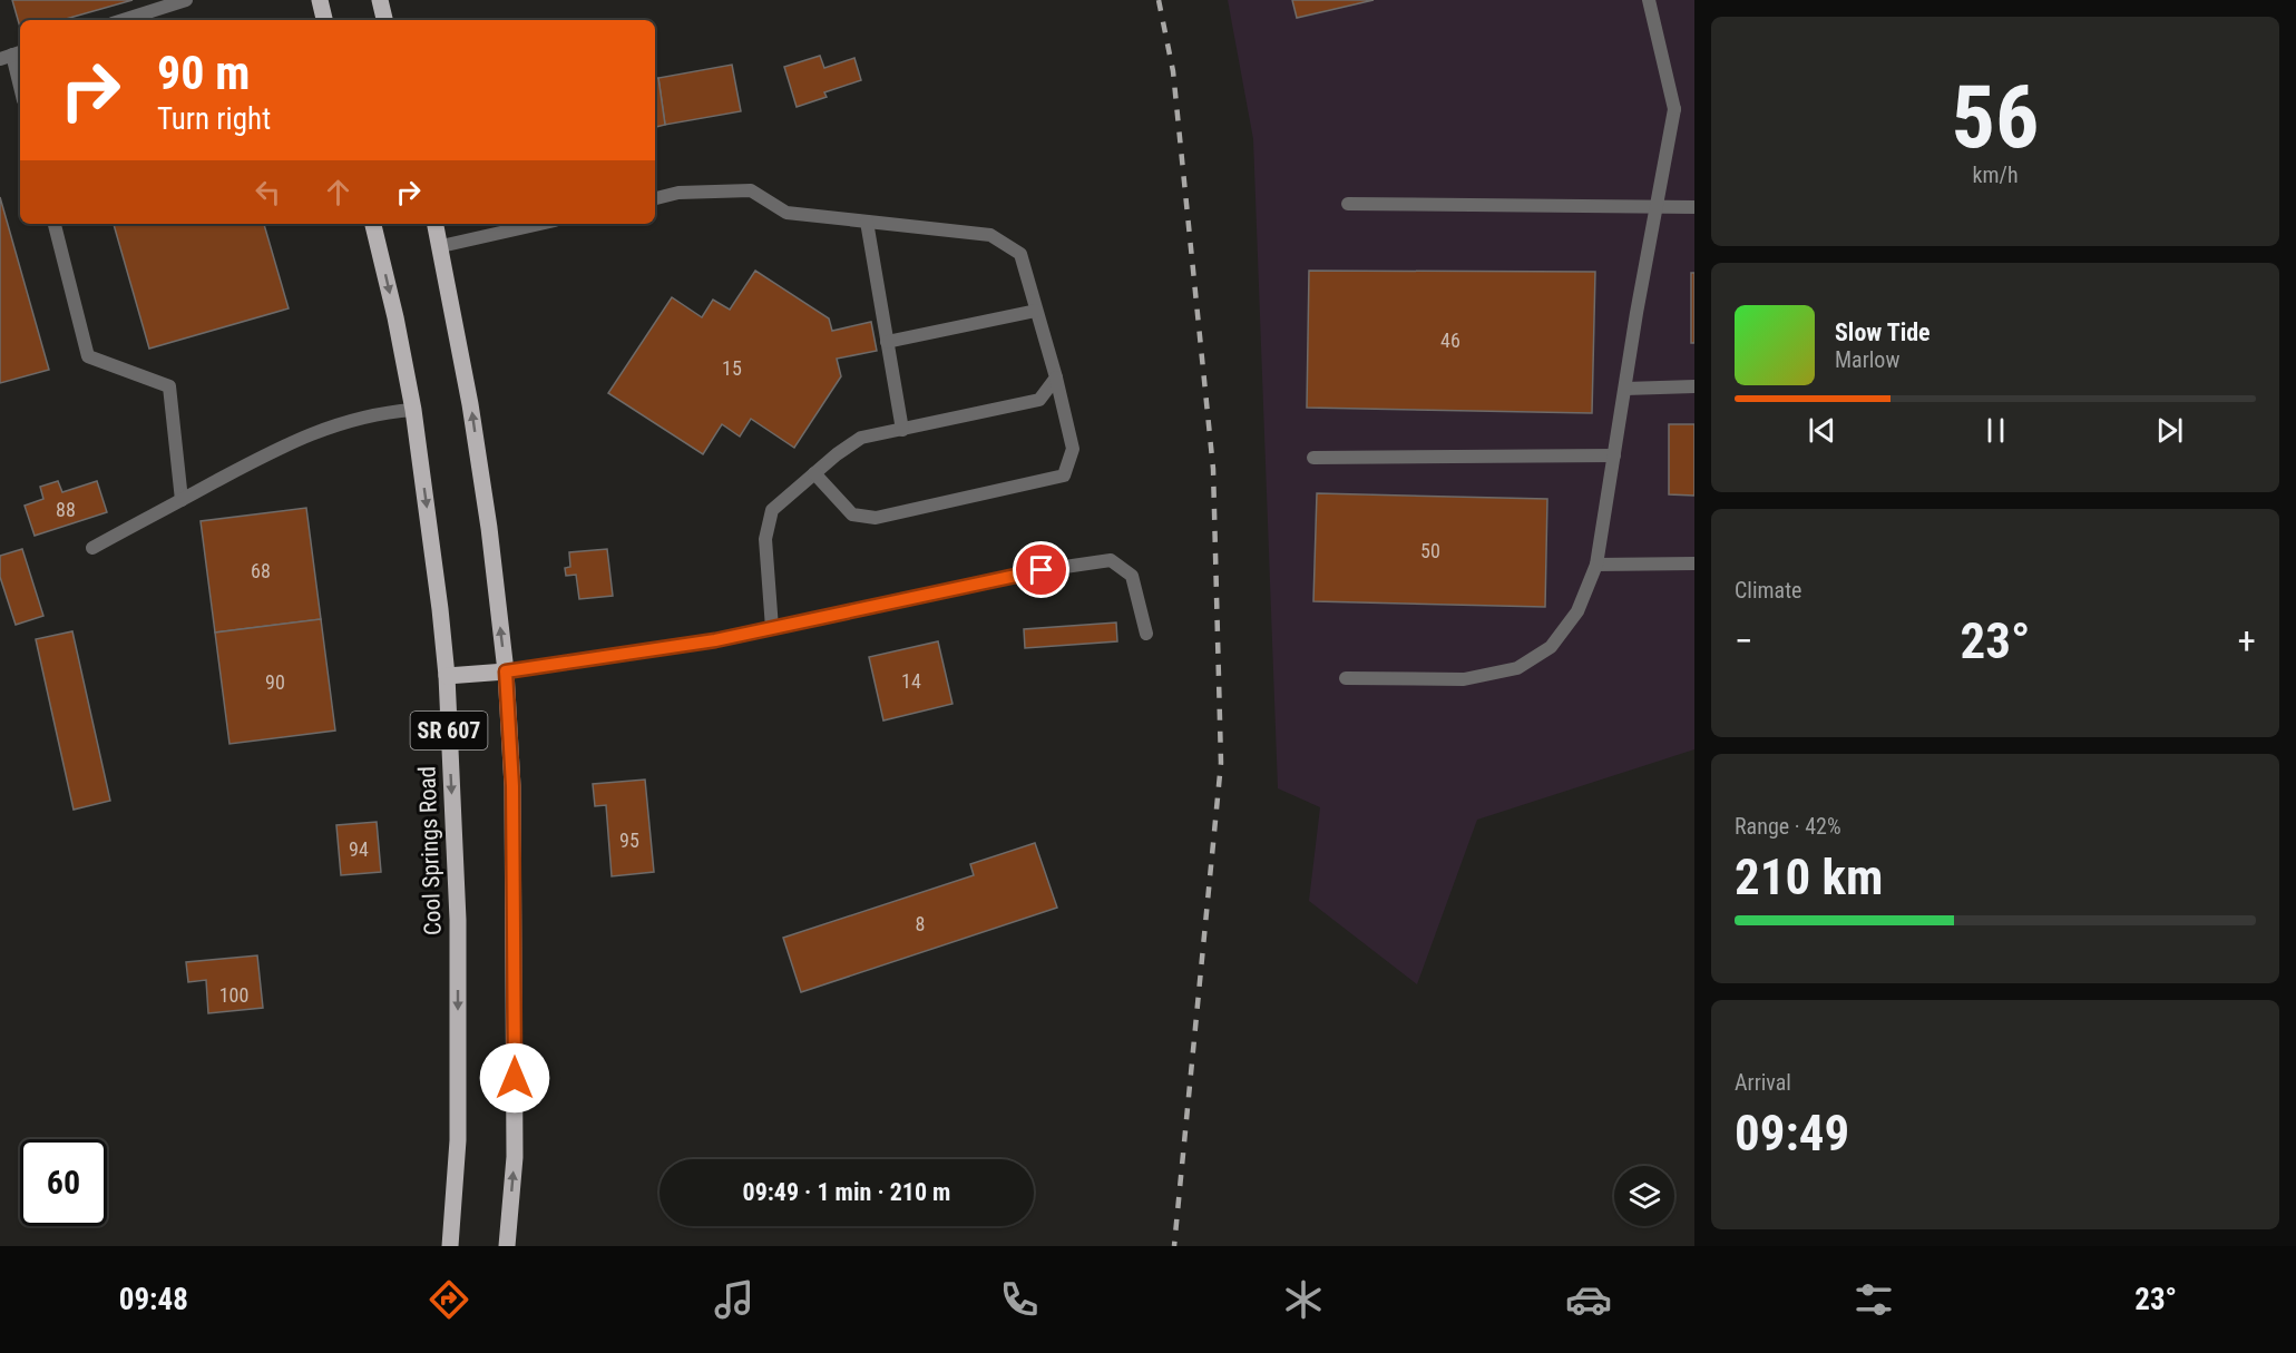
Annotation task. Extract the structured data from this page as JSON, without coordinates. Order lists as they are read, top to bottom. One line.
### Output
{"streets":{"main road":["SR 607","Cool Springs Road"]},"house_numbers":["46","15","88","50","68","14","90","95","94","8","100"],"page":{"tile":[["56","km/h"],"Climate",["Range · 42%","210 km"],["Arrival","09:49"]],"turn":["90 m","Turn right"],"song":["Slow Tide","Marlow"],"heat":["−","23°","+"],"limit":"60","trip":"09:49 · 1 min · 210 m","tabs":["09:48","23°"]}}
